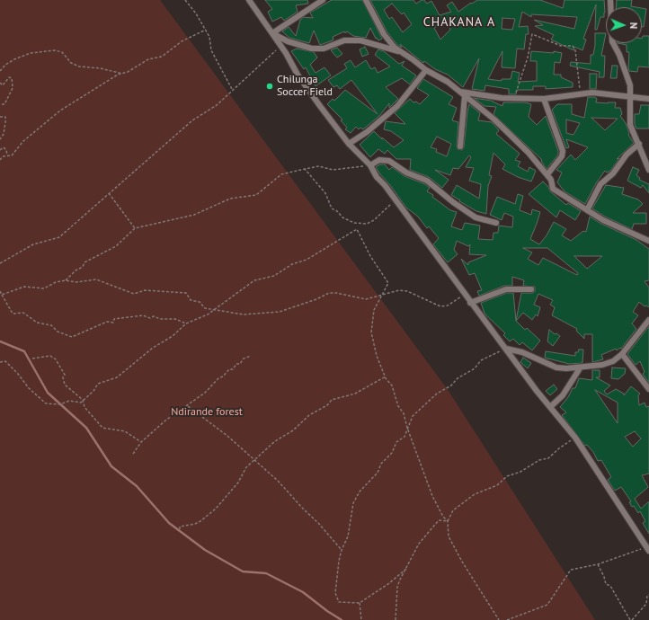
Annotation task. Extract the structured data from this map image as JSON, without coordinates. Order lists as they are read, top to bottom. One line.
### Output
{"districts":["CHAKANA A"],"parks":["Ndirande forest"],"places":["Chilunga Soccer Field"],"north":"right"}
